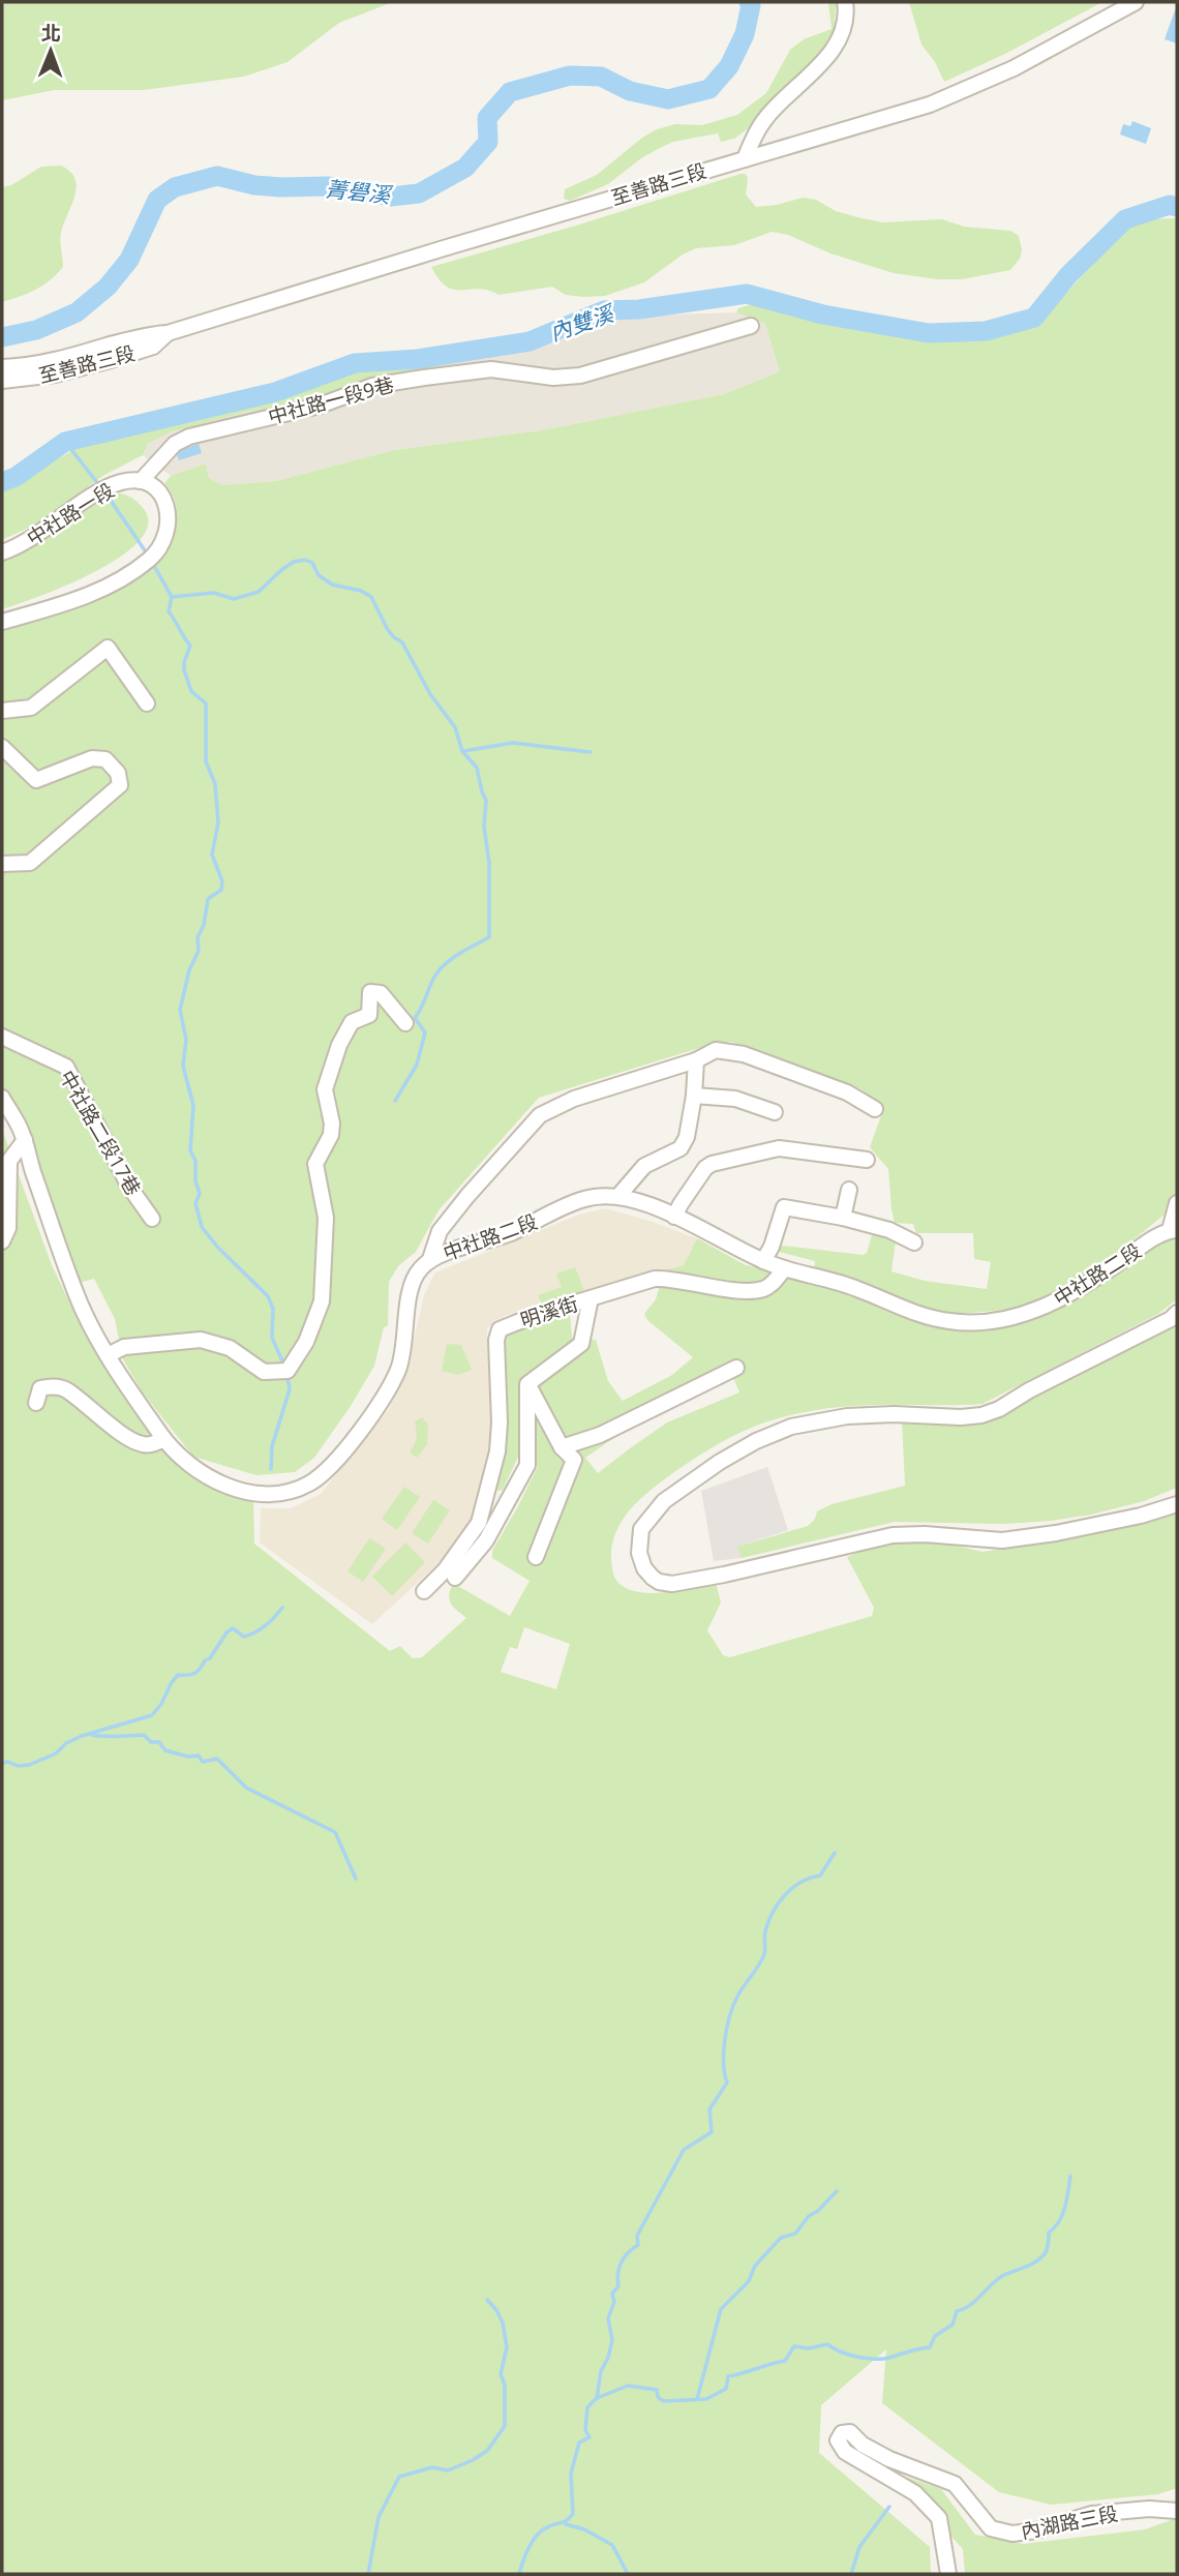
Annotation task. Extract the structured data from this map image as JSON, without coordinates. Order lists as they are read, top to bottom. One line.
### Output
{"streets":{"street":["至善路三段","中社路一段9巷","中社路一段","中社路二段17巷","中社路二段","明溪街","內湖路三段"]},"crossings":[["中社路一段9巷","中社路一段"],["中社路二段","明溪街"]],"water":["菁礐溪","內雙溪"],"north":"top"}
